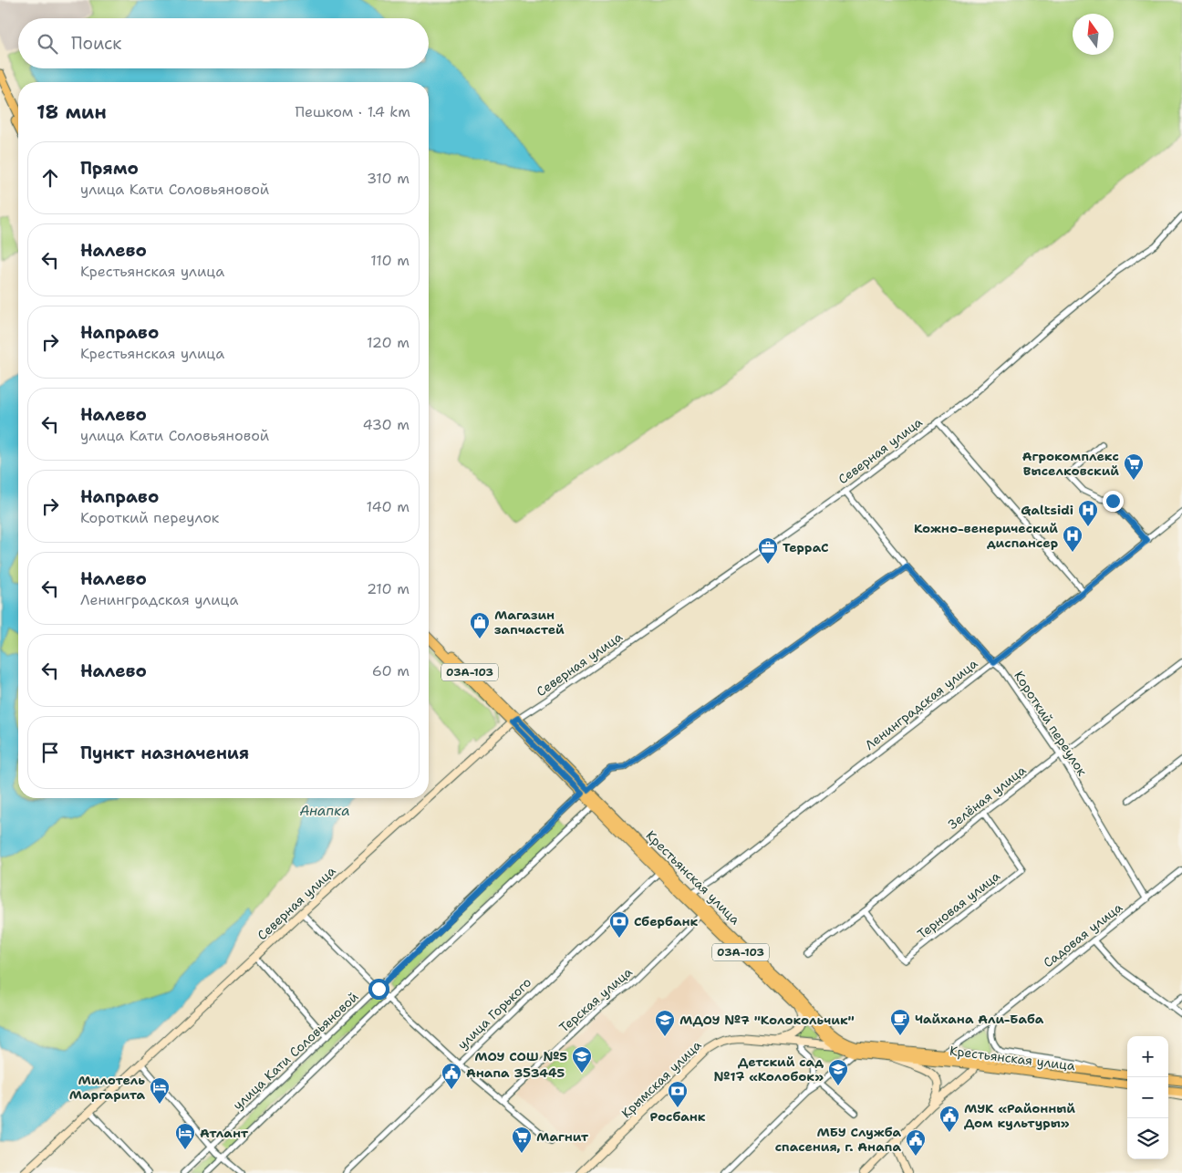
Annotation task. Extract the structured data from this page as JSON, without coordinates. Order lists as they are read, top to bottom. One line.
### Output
{"streets":{"main road":["03А-103","Крестьянская улица"],"street":["Северная улица","Ленинградская улица","Короткий переулок","Зелёная улица","Терновая улица","Садовая улица","Терская улица","улица Горького","улица Кати Соловьяновой","Крымская улица"]},"crossings":[["Северная улица","03А-103"],["Северная улица","Короткий переулок"],["Северная улица","Крестьянская улица"],["03А-103","Крестьянская улица"],["Ленинградская улица","Короткий переулок"],["Ленинградская улица","Крестьянская улица"],["Короткий переулок","Зелёная улица"],["Короткий переулок","Садовая улица"],["Короткий переулок","улица Кати Соловьяновой"],["Зелёная улица","Терновая улица"],["Крестьянская улица","Садовая улица"],["Крестьянская улица","Терская улица"],["Крестьянская улица","улица Горького"],["Крестьянская улица","улица Кати Соловьяновой"],["Крестьянская улица","Крымская улица"]],"water":["Анапка"],"places":{"supermarket":["Агрокомплекс Выселковский","Магнит"],"hospital":["Galtsidi","Кожно-венерический диспансер"],"office":["ТерраС"],"shop":["Магазин запчастей"],"bank":["Сбербанк","Росбанк"],"cafe":["Чайхана Али-Баба"],"school or university":["МДОУ №7 \"Колокольчик\"","МОУ СОШ №5","Детский сад №17 «Колобок»"],"public building":["Анапа 353445","МУК «Районный Дом культуры»","МБУ Служба спасения, г. Анапа"],"hotel":["Милотель Маргарита","Атлант"]},"north":"top","page":{"search":"Поиск","heading":["18 мин","Пешком · 1.4 km"],"list":[["Прямо","улица Кати Соловьяновой","310 m"],["Налево","Крестьянская улица","110 m"],["Направо","Крестьянская улица","120 m"],["Налево","улица Кати Соловьяновой","430 m"],["Направо","Короткий переулок","140 m"],["Налево","Ленинградская улица","210 m"],["Налево","60 m"],"Пункт назначения"],"map_buttons":["+","−"]}}
